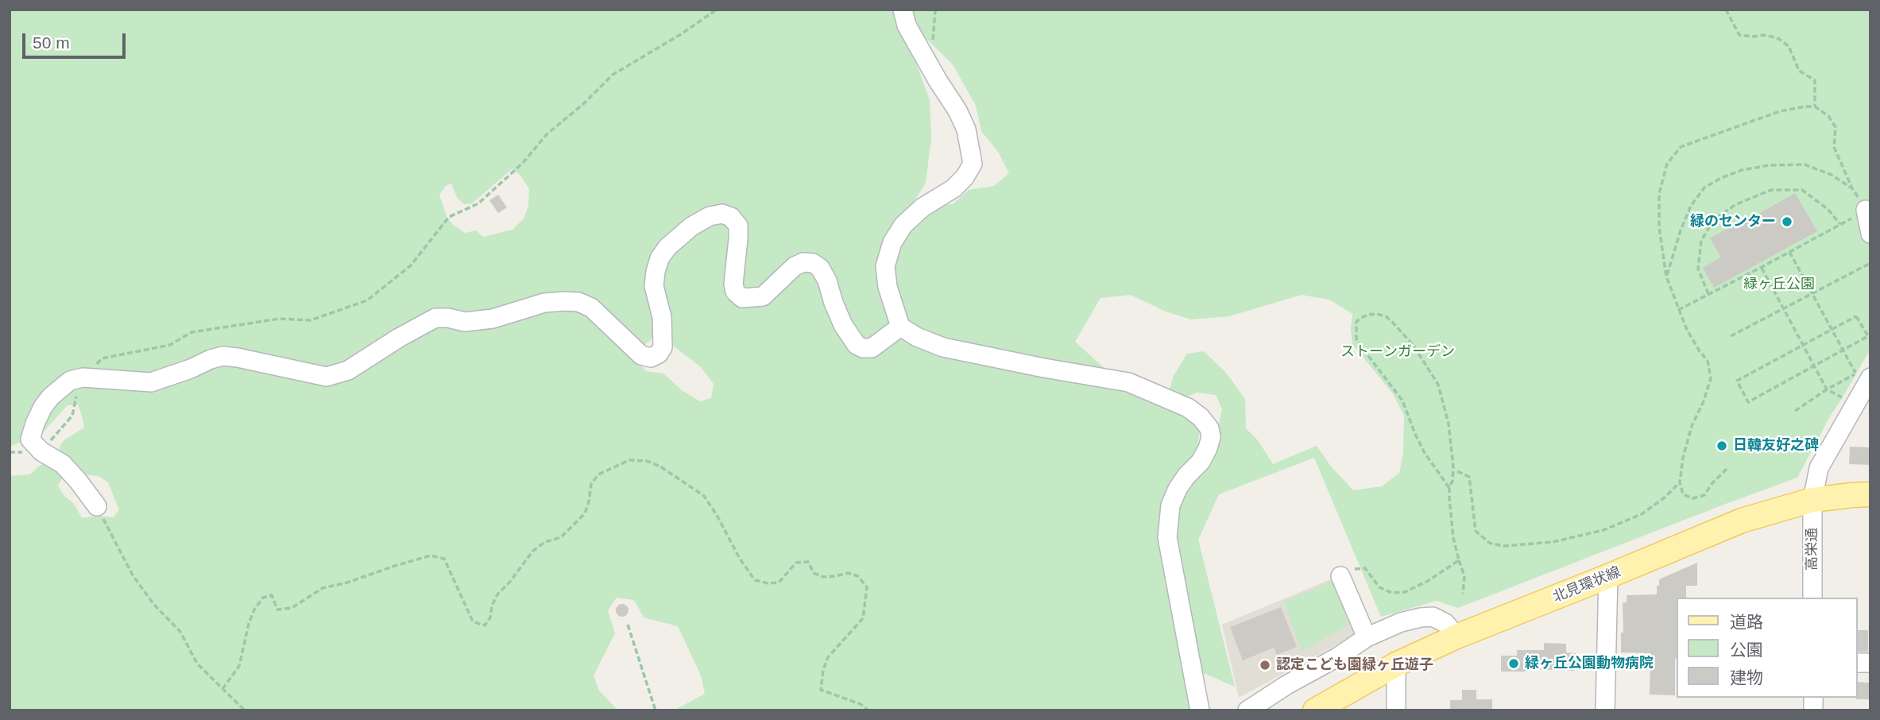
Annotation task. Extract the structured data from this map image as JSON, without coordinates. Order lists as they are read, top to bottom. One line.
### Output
{"streets":{"main road":["北見環状線"],"street":["高栄通"]},"crossings":[["高栄通","北見環状線"]],"parks":["緑ヶ丘公園","ストーンガーデン"],"places":["緑のセンター","日韓友好之碑","緑ヶ丘公園動物病院","認定こども園緑ヶ丘遊子"],"legend":["道路","公園","建物"],"scale_bar":"50 m"}
